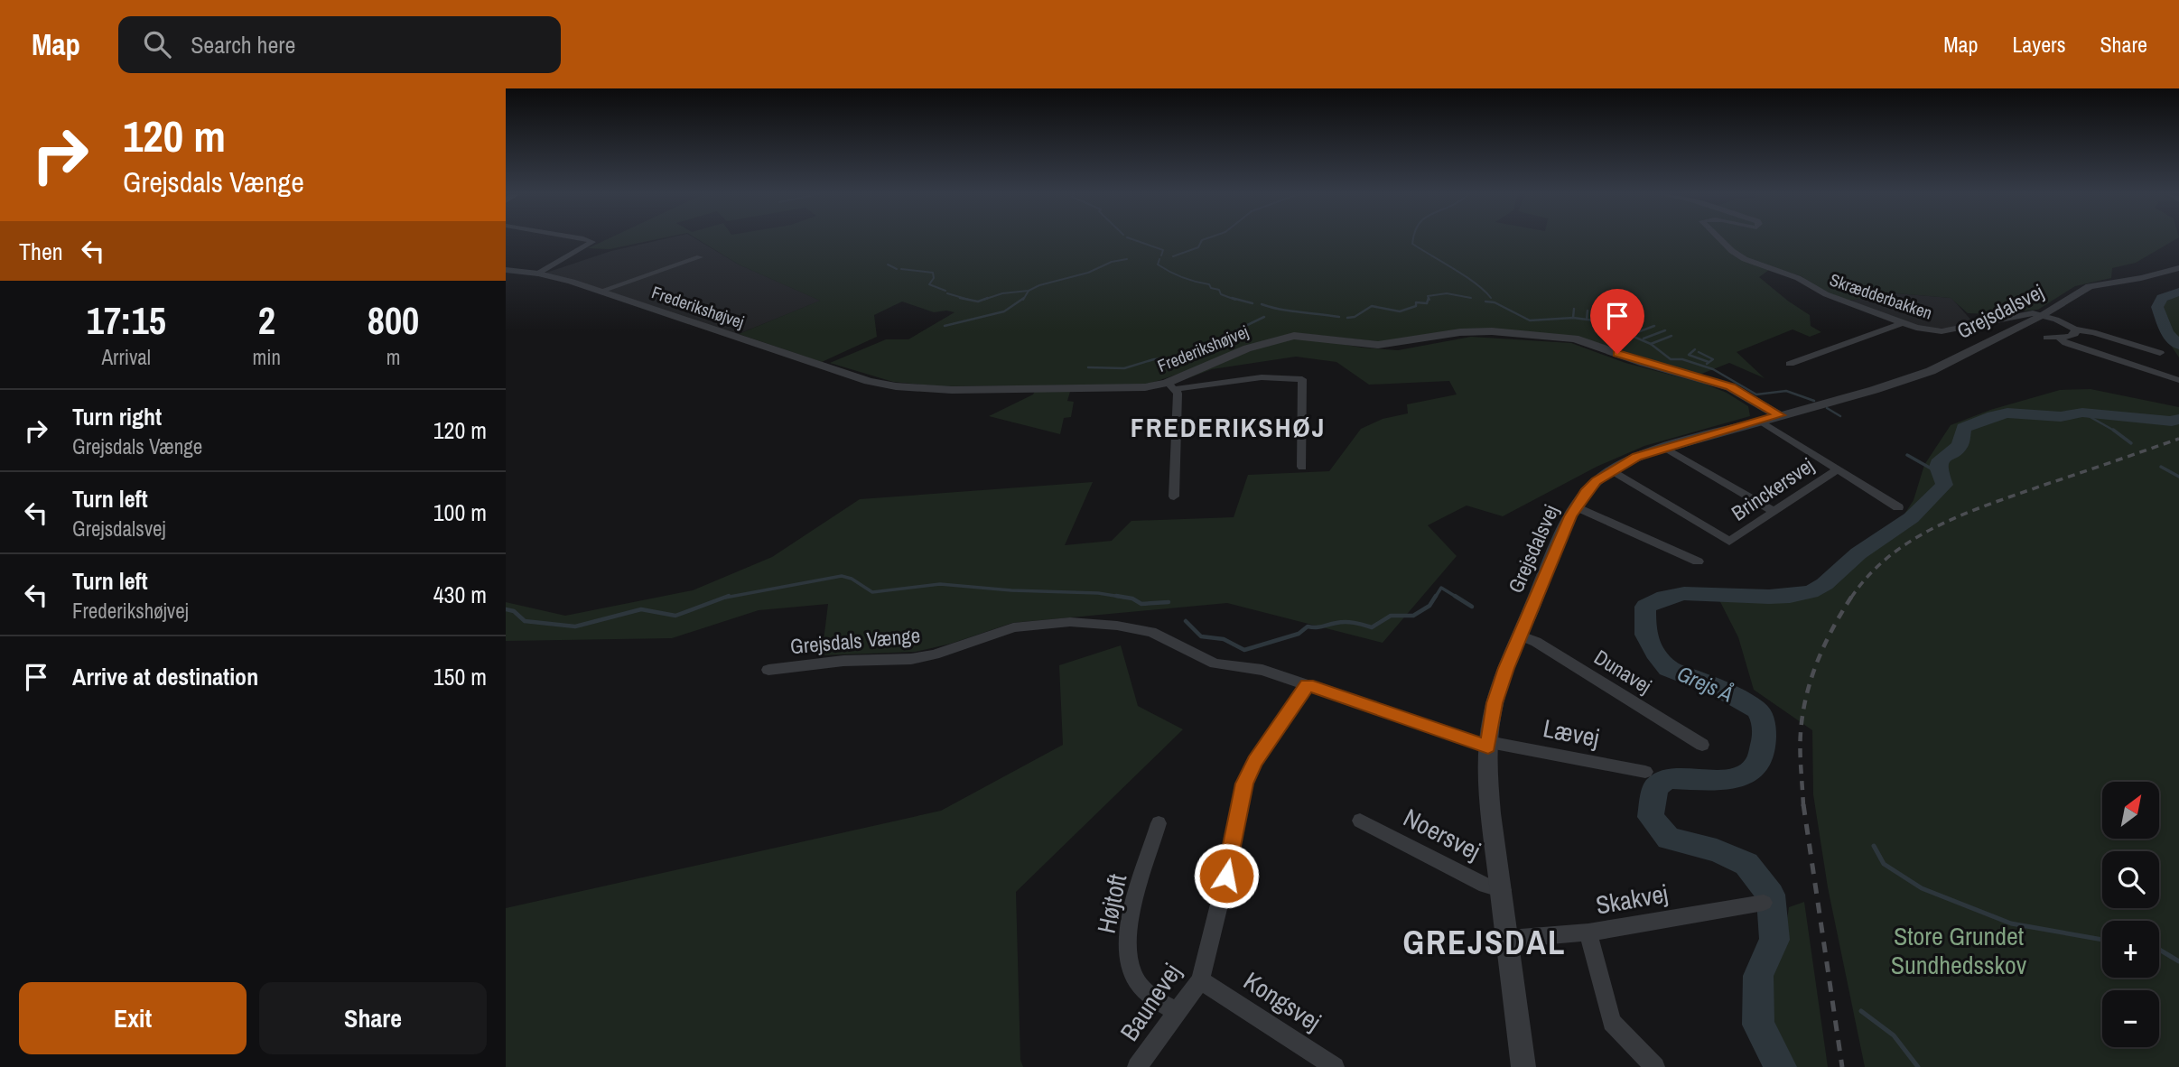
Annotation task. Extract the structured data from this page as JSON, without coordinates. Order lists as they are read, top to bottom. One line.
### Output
{"streets":{"street":["Skrædderbakken","Frederikshøjvej","Grejsdalsvej","Brinckersvej","Grejsdals Vænge","Dunavej","Lævej","Noersvej","Skakvej","Højtoft","Kongsvej","Baunevej"]},"crossings":[["Skrædderbakken","Grejsdalsvej"],["Frederikshøjvej","Grejsdalsvej"],["Grejsdalsvej","Brinckersvej"],["Grejsdalsvej","Grejsdals Vænge"],["Grejsdalsvej","Dunavej"],["Grejsdalsvej","Lævej"],["Grejsdalsvej","Noersvej"],["Grejsdalsvej","Skakvej"],["Grejsdals Vænge","Lævej"],["Grejsdals Vænge","Baunevej"],["Højtoft","Baunevej"],["Kongsvej","Baunevej"]],"districts":["FREDERIKSHØJ","GREJSDAL"],"water":["Grejs Å"],"parks":["Store Grundet Sundhedsskov"],"north":"top right","page":{"header":"Map","search":"Search here","nav":["Map","Layers","Share"],"turn":["120 m","Grejsdals Vænge"],"then":"Then","eta":["17:15","Arrival","2","min","800","m"],"list":[{"name":"Turn right","note":"Grejsdals Vænge","value":"120 m"},{"name":"Turn left","note":"Grejsdalsvej","value":"100 m"},{"name":"Turn left","note":"Frederikshøjvej","value":"430 m"},{"name":"Arrive at destination","value":"150 m"}],"map_buttons":["+","−"],"buttons":["Exit","Share"]}}
